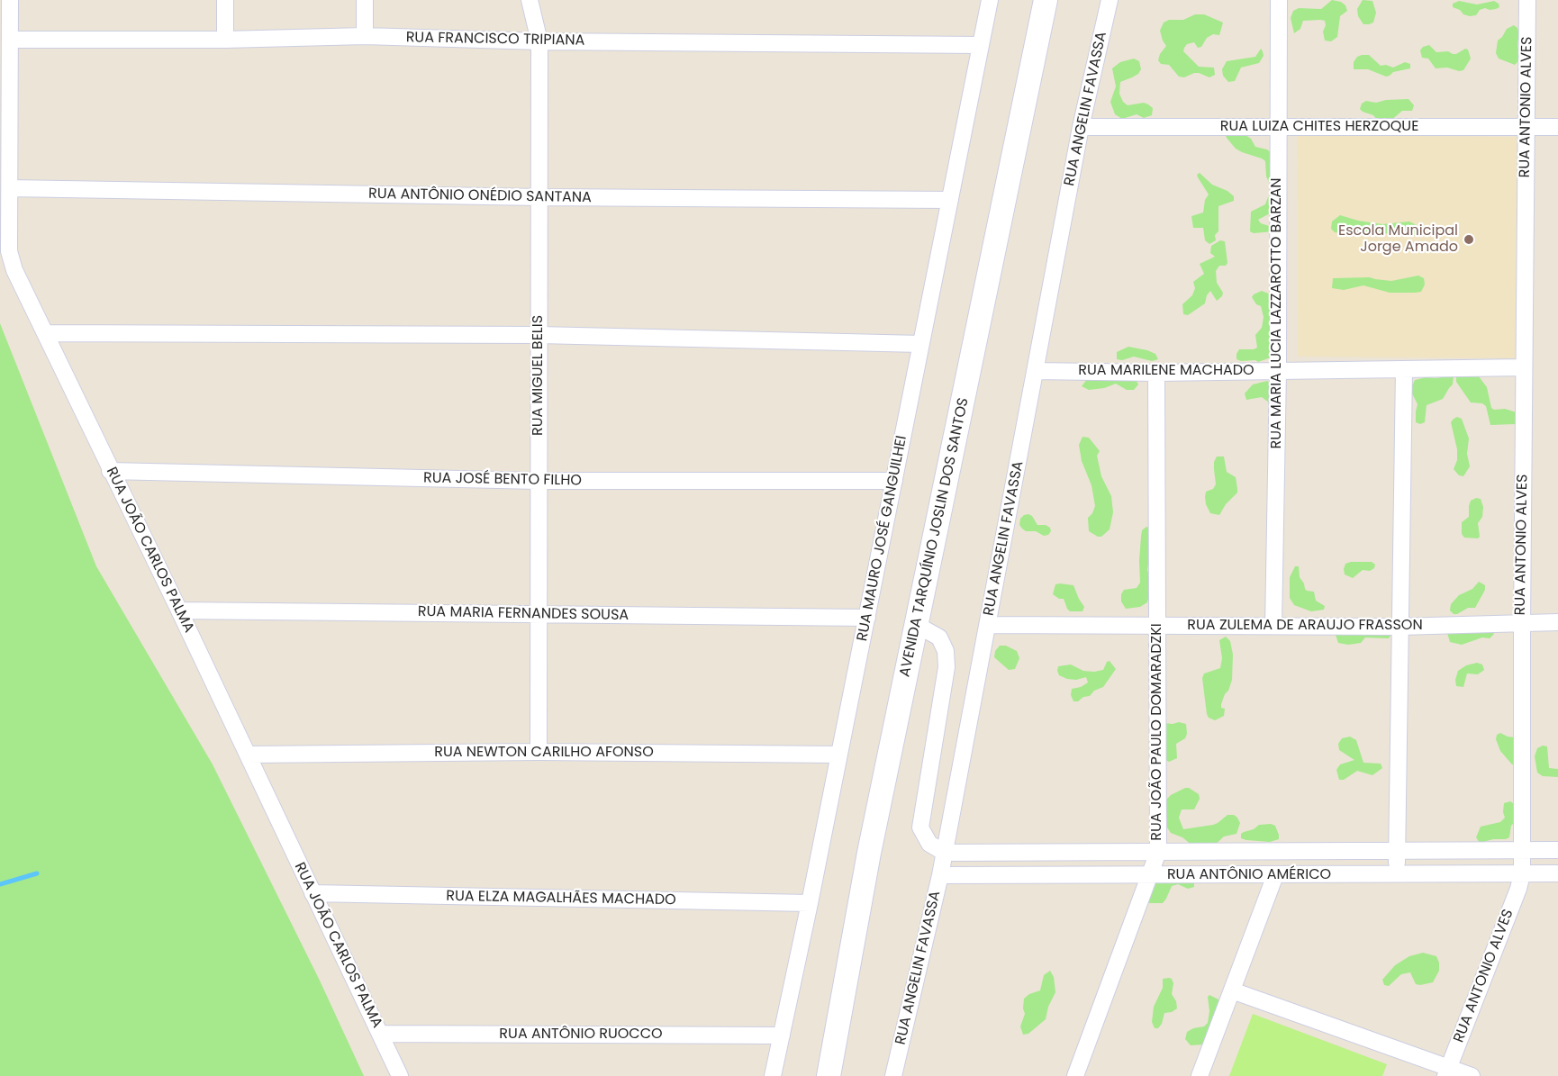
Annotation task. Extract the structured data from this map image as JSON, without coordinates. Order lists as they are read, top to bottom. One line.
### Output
{"streets":{"street":["RUA FRANCISCO TRIPIANA","RUA ANTONIO ALVES","RUA ANGELIN FAVASSA","RUA LUIZA CHITES HERZOQUE","RUA ANTÔNIO ONÉDIO SANTANA","RUA MARIA LUCIA LAZZAROTTO BARZAN","RUA MARILENE MACHADO","RUA MIGUEL BELIS","RUA JOSÉ BENTO FILHO","AVENIDA TARQUÍNIO JOSLIN DOS SANTOS","RUA MAURO JOSÉ GANGUILHEI","RUA JOÃO CARLOS PALMA","RUA MARIA FERNANDES SOUSA","RUA ZULEMA DE ARAUJO FRASSON","RUA JOÃO PAULO DOMARADZKI","RUA NEWTON CARILHO AFONSO","RUA ANTÔNIO AMÉRICO","RUA ELZA MAGALHÃES MACHADO","RUA ANTÔNIO RUOCCO"]},"crossings":[["RUA FRANCISCO TRIPIANA","RUA MIGUEL BELIS"],["RUA FRANCISCO TRIPIANA","RUA MAURO JOSÉ GANGUILHEI"],["RUA FRANCISCO TRIPIANA","RUA JOÃO CARLOS PALMA"],["RUA ANTONIO ALVES","RUA LUIZA CHITES HERZOQUE"],["RUA ANTONIO ALVES","RUA MARILENE MACHADO"],["RUA ANTONIO ALVES","RUA ZULEMA DE ARAUJO FRASSON"],["RUA ANTONIO ALVES","RUA ANTÔNIO AMÉRICO"],["RUA ANGELIN FAVASSA","RUA LUIZA CHITES HERZOQUE"],["RUA ANGELIN FAVASSA","RUA MARILENE MACHADO"],["RUA ANGELIN FAVASSA","RUA ZULEMA DE ARAUJO FRASSON"],["RUA ANGELIN FAVASSA","RUA ANTÔNIO AMÉRICO"],["RUA LUIZA CHITES HERZOQUE","RUA MARIA LUCIA LAZZAROTTO BARZAN"],["RUA ANTÔNIO ONÉDIO SANTANA","RUA MIGUEL BELIS"],["RUA ANTÔNIO ONÉDIO SANTANA","RUA MAURO JOSÉ GANGUILHEI"],["RUA ANTÔNIO ONÉDIO SANTANA","RUA JOÃO CARLOS PALMA"],["RUA MARIA LUCIA LAZZAROTTO BARZAN","RUA MARILENE MACHADO"],["RUA MARIA LUCIA LAZZAROTTO BARZAN","RUA ZULEMA DE ARAUJO FRASSON"],["RUA MARILENE MACHADO","RUA JOÃO PAULO DOMARADZKI"],["RUA MIGUEL BELIS","RUA JOSÉ BENTO FILHO"],["RUA MIGUEL BELIS","RUA MARIA FERNANDES SOUSA"],["RUA MIGUEL BELIS","RUA NEWTON CARILHO AFONSO"],["RUA JOSÉ BENTO FILHO","RUA MAURO JOSÉ GANGUILHEI"],["RUA JOSÉ BENTO FILHO","RUA JOÃO CARLOS PALMA"],["RUA MAURO JOSÉ GANGUILHEI","RUA MARIA FERNANDES SOUSA"],["RUA MAURO JOSÉ GANGUILHEI","RUA NEWTON CARILHO AFONSO"],["RUA MAURO JOSÉ GANGUILHEI","RUA ELZA MAGALHÃES MACHADO"],["RUA MAURO JOSÉ GANGUILHEI","RUA ANTÔNIO RUOCCO"],["RUA JOÃO CARLOS PALMA","RUA MARIA FERNANDES SOUSA"],["RUA JOÃO CARLOS PALMA","RUA NEWTON CARILHO AFONSO"],["RUA JOÃO CARLOS PALMA","RUA ELZA MAGALHÃES MACHADO"],["RUA JOÃO CARLOS PALMA","RUA ANTÔNIO RUOCCO"],["RUA ZULEMA DE ARAUJO FRASSON","RUA JOÃO PAULO DOMARADZKI"],["RUA JOÃO PAULO DOMARADZKI","RUA ANTÔNIO AMÉRICO"]],"places":["Escola Municipal Jorge Amado"]}
